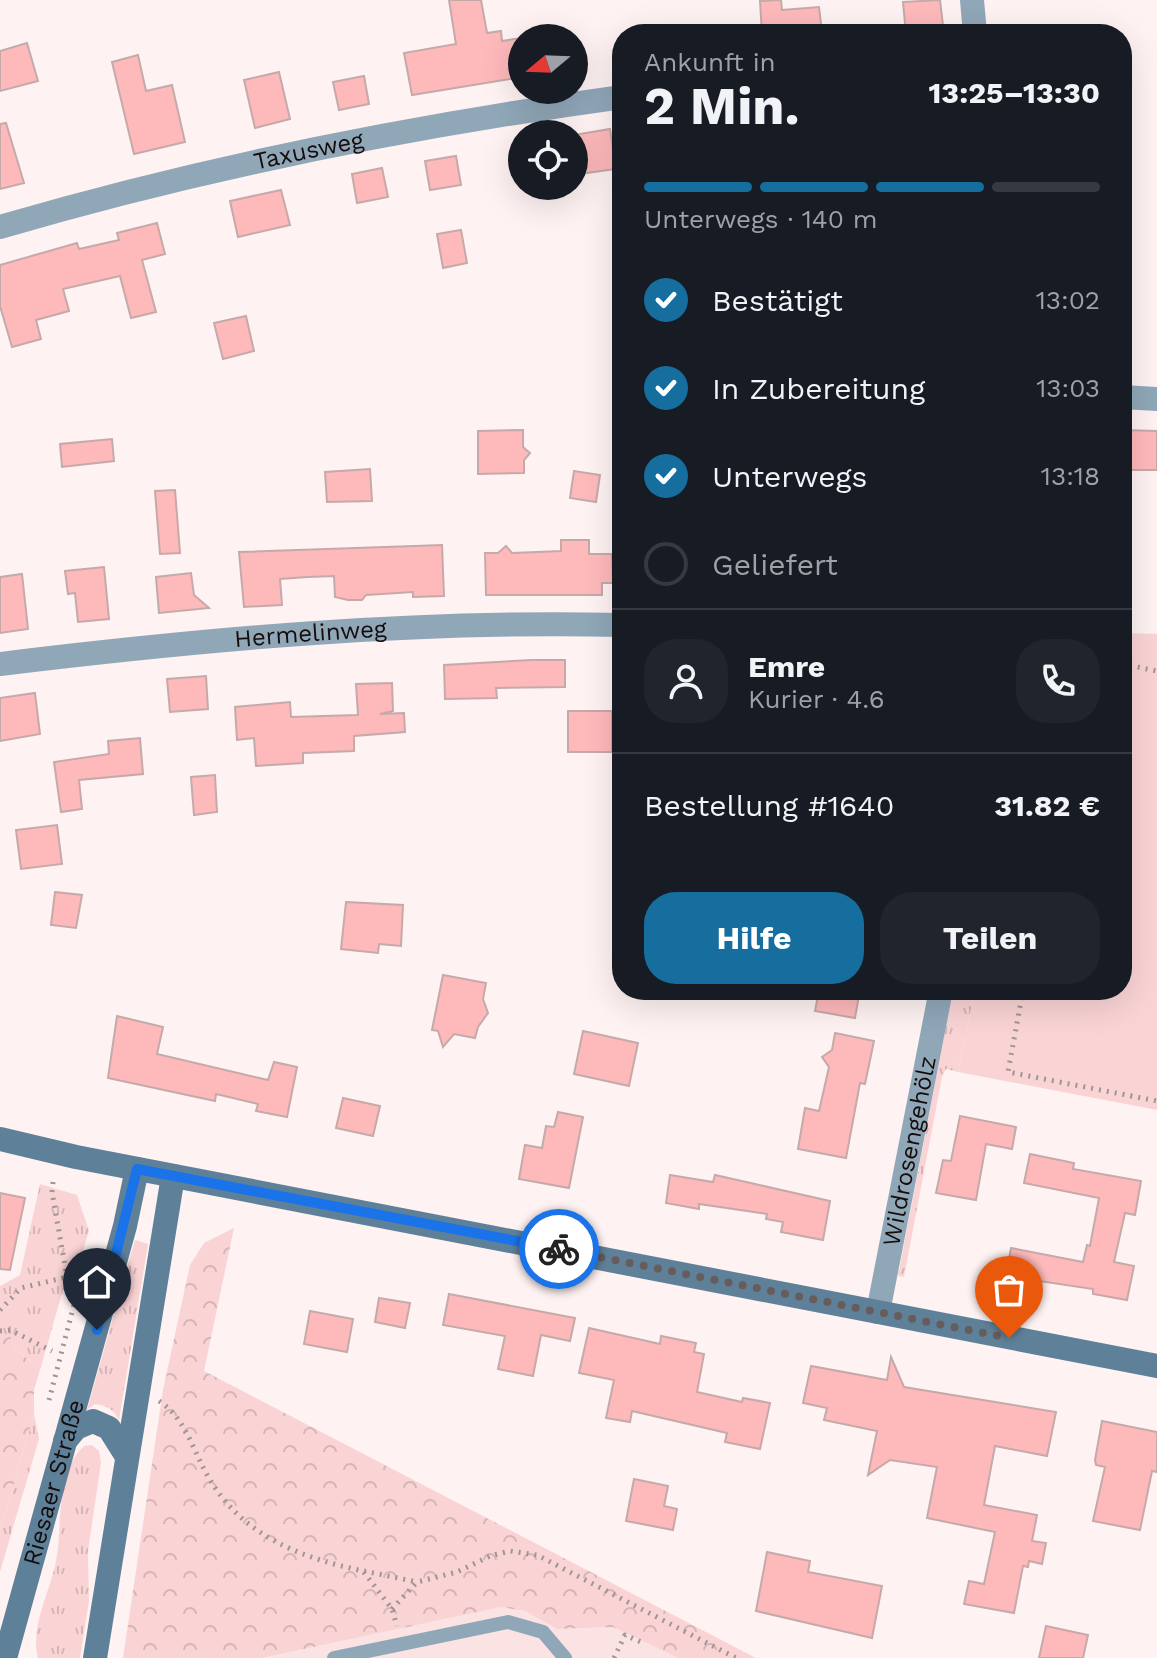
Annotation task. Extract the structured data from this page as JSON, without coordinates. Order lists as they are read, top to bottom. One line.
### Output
{"streets":{"main road":["Riesaer Straße"],"street":["Taxusweg","Hermelinweg","Wildrosengehölz"]},"north":"left","page":{"heading":["2 Min.","Ankunft in","13:25–13:30"],"panel":["Emre","Kurier · 4.6","Bestellung #1640","31.82 €"],"bar":"Unterwegs · 140 m","list":[["Bestätigt","13:02"],["In Zubereitung","13:03"],["Unterwegs","13:18"],"Geliefert"],"buttons":["Hilfe","Teilen"]}}
